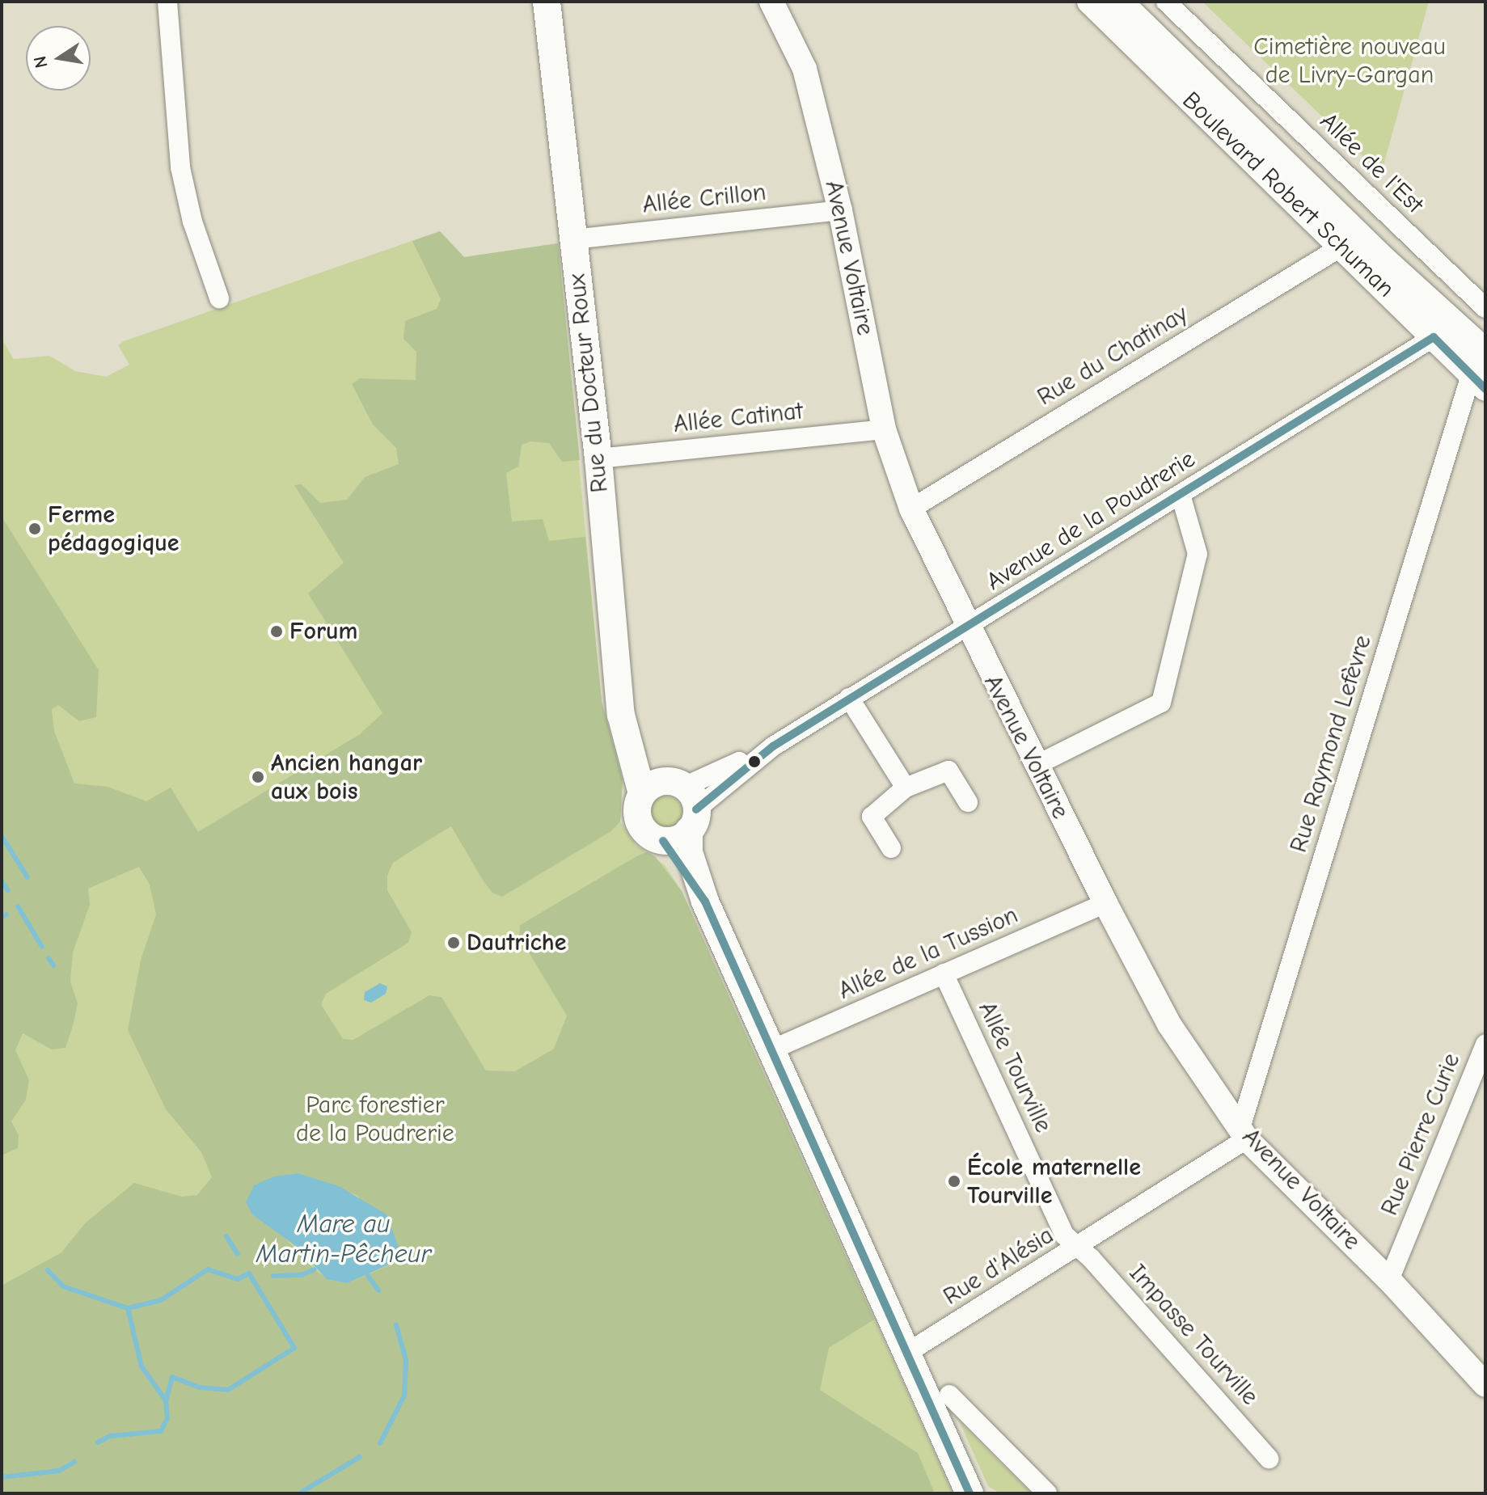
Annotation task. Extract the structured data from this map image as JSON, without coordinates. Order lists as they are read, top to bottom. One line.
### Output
{"streets":{"main road":["Rue du Docteur Roux"],"street":["Allée de l'Est","Boulevard Robert Schuman","Allée Crillon","Avenue Voltaire","Rue du Chatinay","Allée Catinat","Avenue de la Poudrerie","Rue Raymond Lefèvre","Allée de la Tussion","Allée Tourville","Rue Pierre Curie","Rue d'Alésia","Impasse Tourville"]},"crossings":[["Boulevard Robert Schuman","Rue du Chatinay"],["Boulevard Robert Schuman","Avenue de la Poudrerie"],["Boulevard Robert Schuman","Rue Raymond Lefèvre"],["Allée Crillon","Avenue Voltaire"],["Allée Crillon","Rue du Docteur Roux"],["Avenue Voltaire","Rue du Chatinay"],["Avenue Voltaire","Allée Catinat"],["Avenue Voltaire","Avenue de la Poudrerie"],["Avenue Voltaire","Rue Raymond Lefèvre"],["Avenue Voltaire","Allée de la Tussion"],["Avenue Voltaire","Rue Pierre Curie"],["Avenue Voltaire","Rue d'Alésia"],["Rue du Docteur Roux","Allée Catinat"],["Rue du Docteur Roux","Avenue de la Poudrerie"],["Rue Raymond Lefèvre","Rue d'Alésia"],["Allée de la Tussion","Allée Tourville"],["Allée Tourville","Rue d'Alésia"],["Allée Tourville","Impasse Tourville"],["Rue d'Alésia","Impasse Tourville"]],"water":["Mare au Martin-Pêcheur"],"parks":["Cimetière nouveau de Livry-Gargan","Parc forestier de la Poudrerie"],"places":["Ferme pédagogique","Forum","Ancien hangar aux bois","Dautriche","École maternelle Tourville"],"north":"left"}
